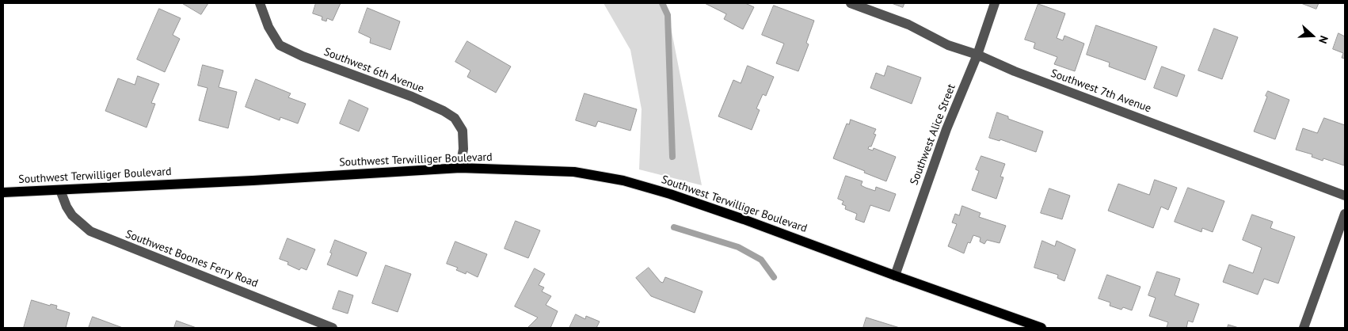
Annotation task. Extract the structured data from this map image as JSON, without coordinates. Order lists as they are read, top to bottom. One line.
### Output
{"streets":{"main road":["Southwest Terwilliger Boulevard"],"street":["Southwest 6th Avenue","Southwest 7th Avenue","Southwest Alice Street","Southwest Boones Ferry Road"]},"crossings":[["Southwest 6th Avenue","Southwest Terwilliger Boulevard"],["Southwest 7th Avenue","Southwest Alice Street"],["Southwest Alice Street","Southwest Terwilliger Boulevard"],["Southwest Terwilliger Boulevard","Southwest Boones Ferry Road"]],"north":"right"}
